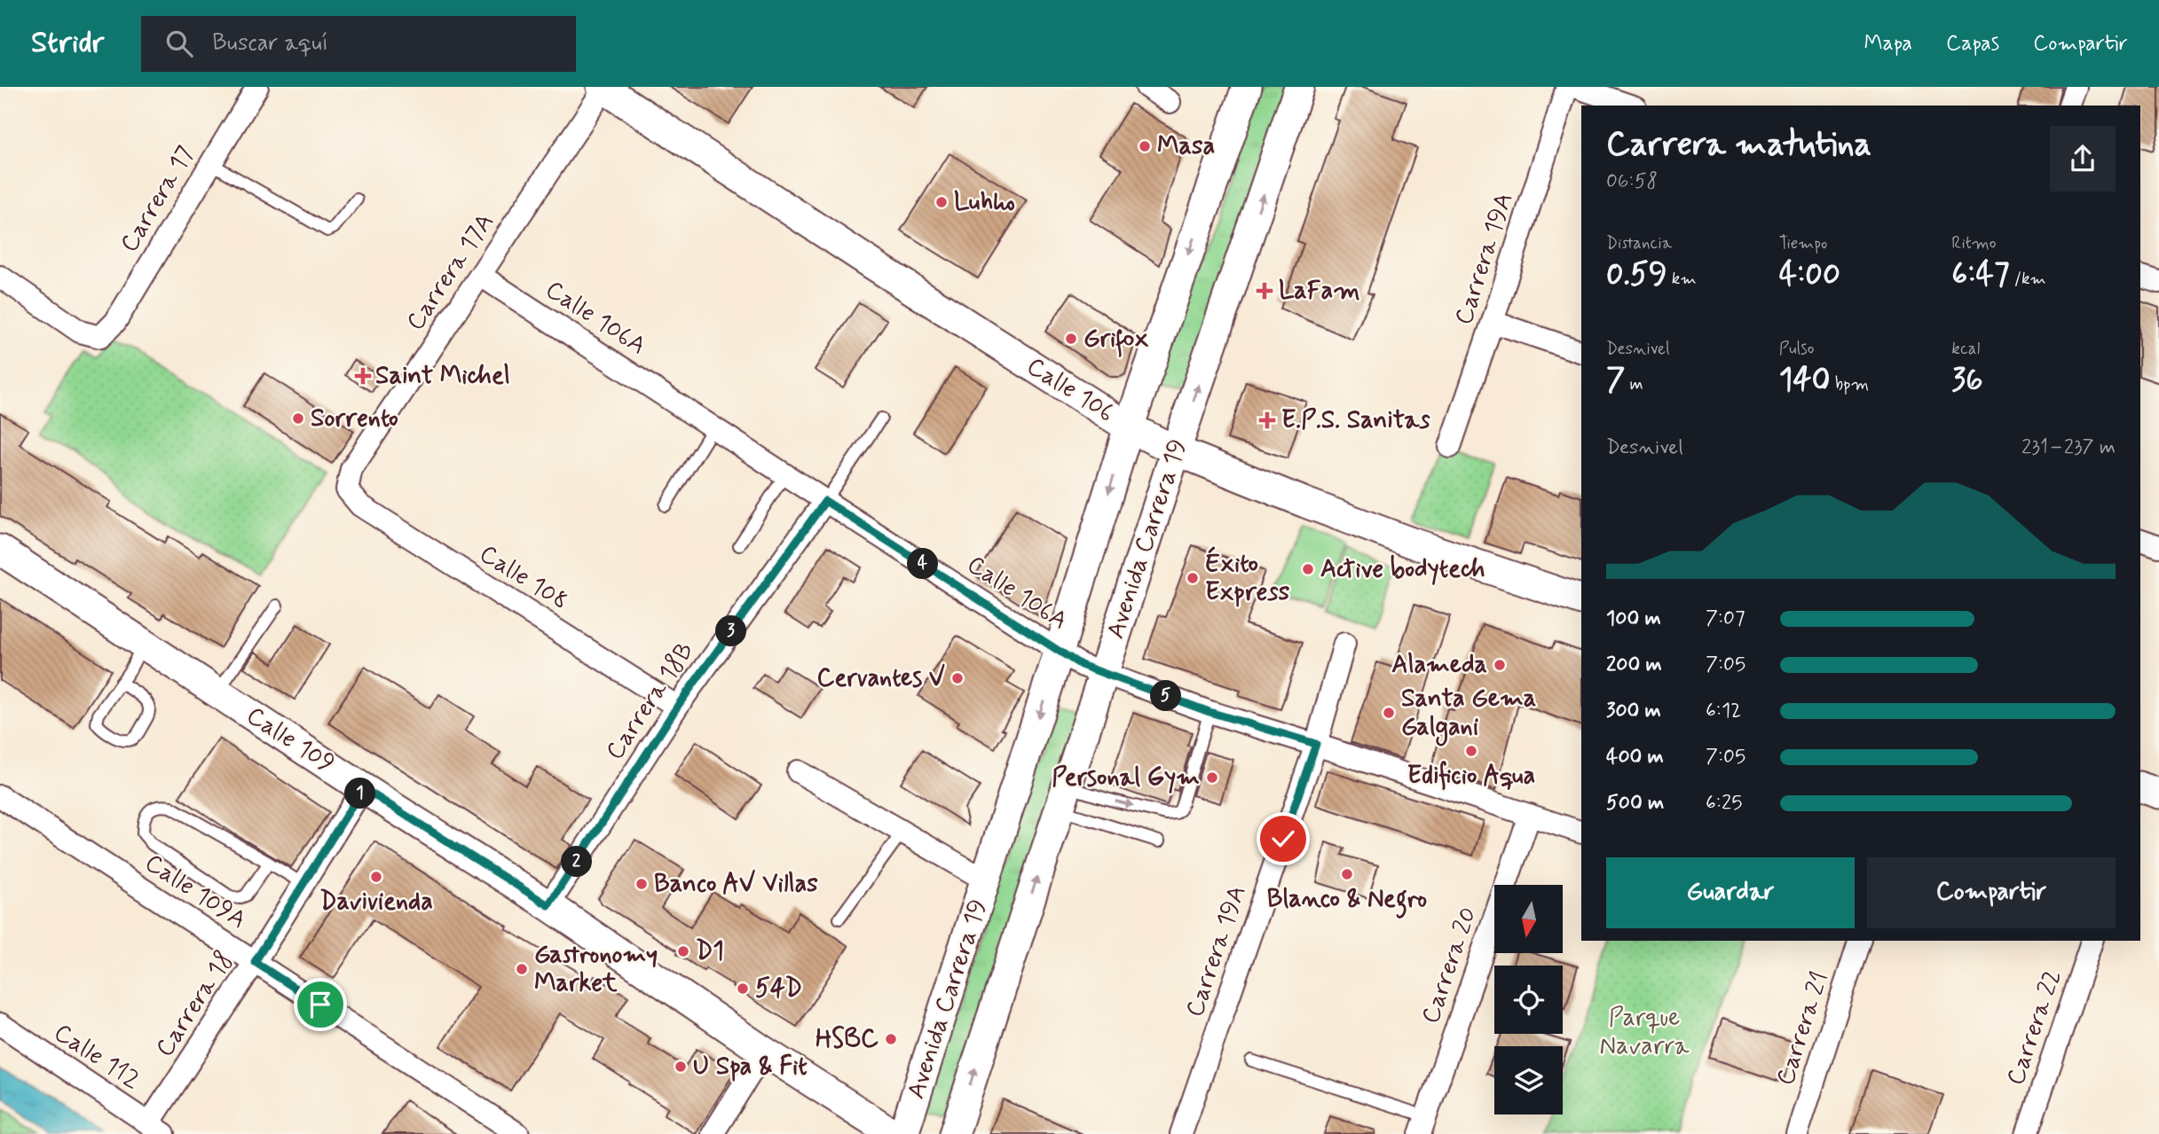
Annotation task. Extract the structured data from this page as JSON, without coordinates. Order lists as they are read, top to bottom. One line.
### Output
{"streets":{"main road":["Calle 106","Avenida Carrera 19","Calle 109"],"street":["Carrera 17","Carrera 19A","Carrera 17A","Calle 106A","Calle 108","Carrera 18B","Calle 109A","Carrera 20","Carrera 18","Carrera 22","Carrera 21","Calle 112"]},"crossings":[["Carrera 19A","Calle 106A"],["Carrera 17A","Calle 106A"],["Carrera 17A","Calle 106"],["Carrera 17A","Calle 108"],["Calle 106A","Avenida Carrera 19"],["Calle 106A","Carrera 18B"],["Calle 106A","Carrera 20"],["Calle 106","Avenida Carrera 19"],["Calle 108","Carrera 18B"],["Carrera 18B","Calle 109"],["Calle 109","Carrera 18"],["Calle 109A","Carrera 18"],["Carrera 18","Calle 112"]],"parks":["Parque Navarra"],"places":{"other":["Masa","Luhho","Grifox","Sorrento","Active bodytech","Éxito Express","Alameda","Cervantes V","Santa Gema Galgani","Edificio Aqua","Personal Gym","Blanco & Negro","Davivienda","Banco AV Villas","D1","Gastronomy Market","54D","HSBC","U Spa & Fit"],"health":["LaFam","Saint Michel","E.P.S. Sanitas"]},"north":"bottom","page":{"header":"Stridr","search":"Buscar aquí","nav":["Mapa","Capas","Compartir"],"heading":["Carrera matutina","06:58"],"stats":[["Distancia","0.59 km"],["Tiempo","4:00"],["Ritmo","6:47 /km"],["Desnivel","7 m"],["Pulso","140 bpm"],["kcal","36"]],"chart":["Desnivel","231–237 m"],"pins":["4","3","5","1","2"],"list":[{"name":"100 m","note":"7:07"},{"name":"200 m","note":"7:05"},{"name":"300 m","note":"6:12"},{"name":"400 m","note":"7:05"},{"name":"500 m","note":"6:25"}],"buttons":["Guardar","Compartir"]}}
